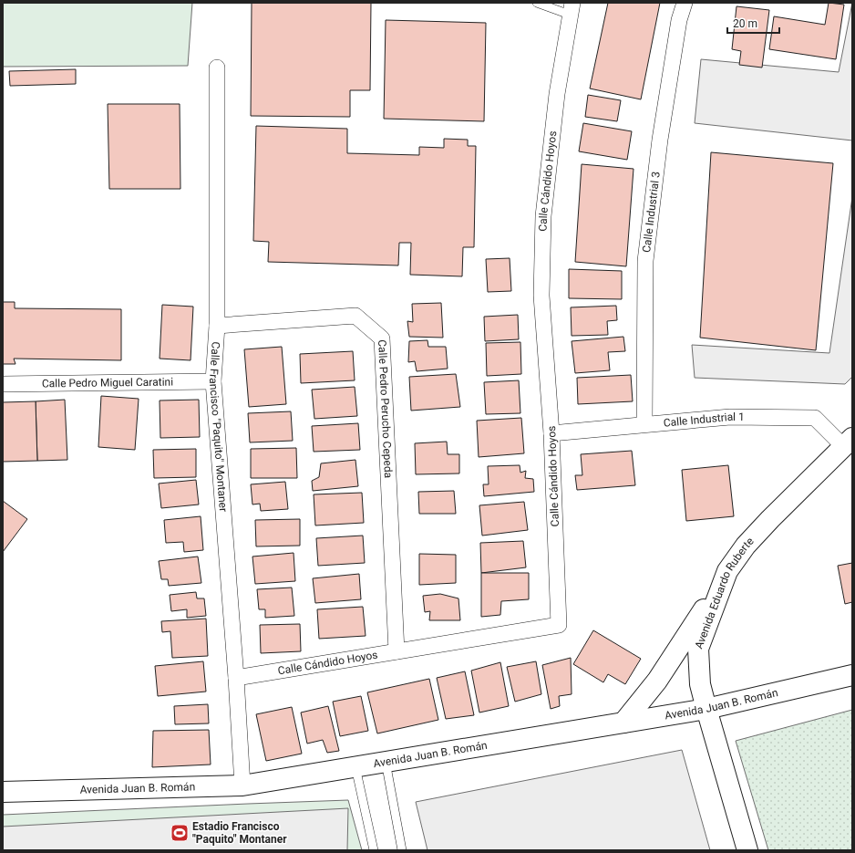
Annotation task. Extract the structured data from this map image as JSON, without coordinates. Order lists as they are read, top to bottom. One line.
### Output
{"streets":{"main road":["Avenida Eduardo Ruberte","Avenida Juan B. Román"],"street":["Calle Cándido Hoyos","Calle Industrial 3","Calle Pedro Miguel Caratini","Calle Pedro Perucho Cepeda","Calle Industrial 1","Calle Francisco \"Paquito\" Montaner"]},"crossings":[["Calle Cándido Hoyos","Calle Pedro Perucho Cepeda"],["Calle Cándido Hoyos","Calle Industrial 1"],["Calle Cándido Hoyos","Calle Francisco \"Paquito\" Montaner"],["Calle Industrial 3","Calle Industrial 1"],["Calle Pedro Miguel Caratini","Calle Francisco \"Paquito\" Montaner"],["Calle Pedro Perucho Cepeda","Calle Francisco \"Paquito\" Montaner"],["Calle Industrial 1","Avenida Eduardo Ruberte"],["Calle Francisco \"Paquito\" Montaner","Avenida Juan B. Román"],["Avenida Eduardo Ruberte","Avenida Juan B. Román"]],"places":{"sports":["Estadio Francisco \"Paquito\" Montaner"]},"scale_bar":"20 m"}
